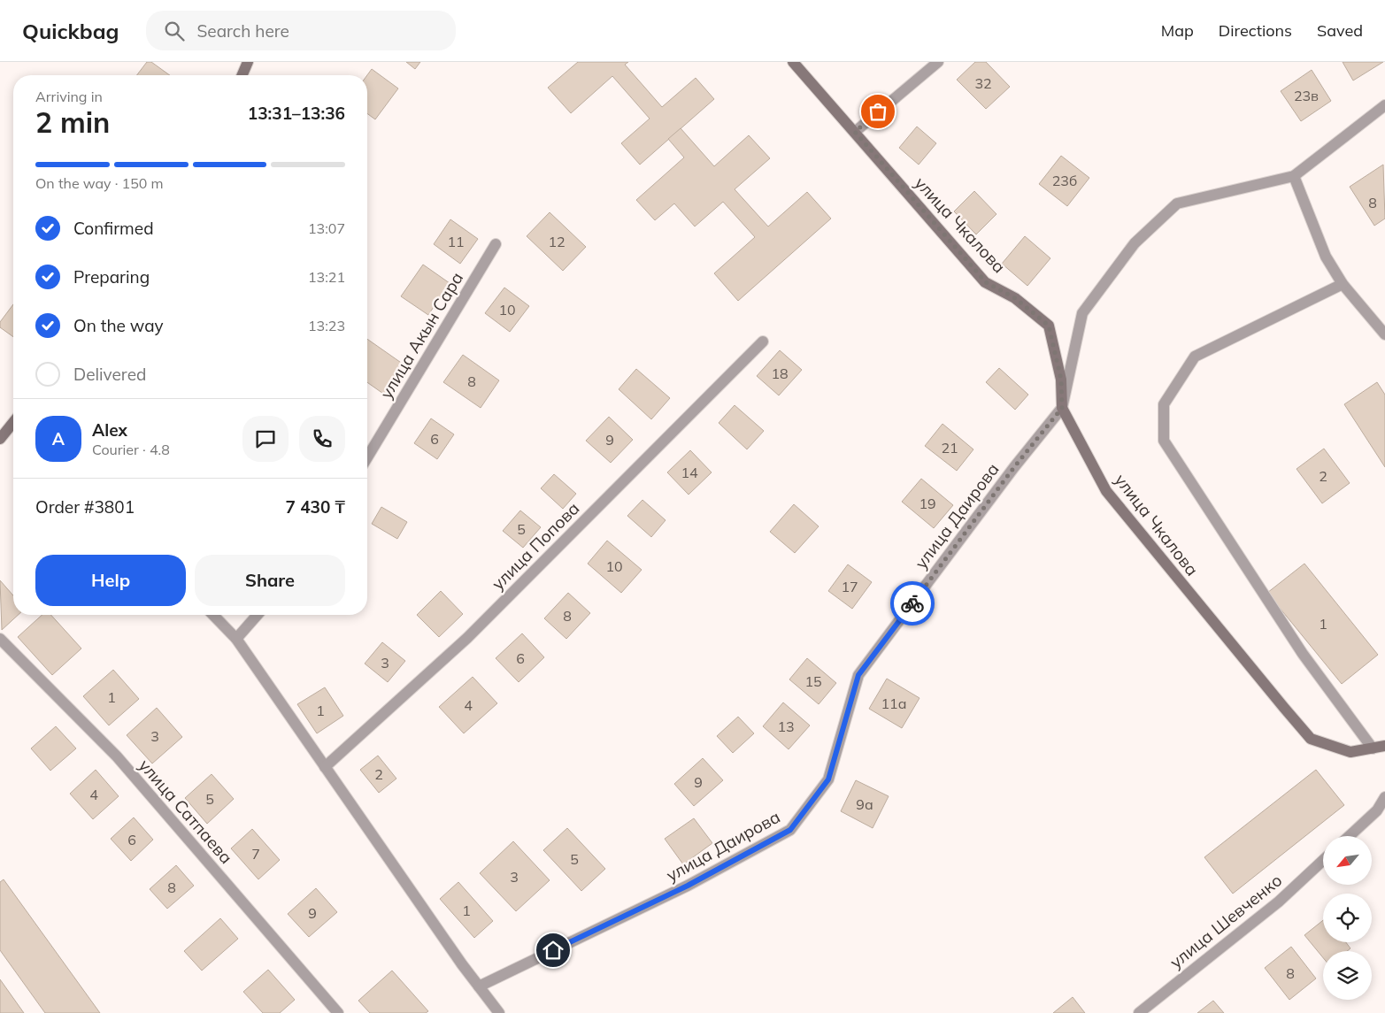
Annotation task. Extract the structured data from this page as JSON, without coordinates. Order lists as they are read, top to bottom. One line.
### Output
{"streets":{"street":["улица Чкалова","улица Акын Сара","улица Даирова","улица Попова","улица Сатпаева","улица Шевченко"]},"crossings":[["улица Чкалова","улица Даирова"]],"house_numbers":["32","23в","23б","8","11","12","10","18","8","6","9","21","14","2","19","5","10","17","8","1","6","3","15","1","11а","4","1","13","3","2","9","4","5","9а","6","7","5","3","8","1","9","8"],"north":"bottom left","page":{"header":"Quickbag","search":"Search here","nav":["Map","Directions","Saved"],"heading":["2 min","Arriving in","13:31–13:36"],"panel":["Alex","Courier · 4.8","Order #3801","7 430 ₸"],"bar":"On the way · 150 m","list":[["Confirmed","13:07"],["Preparing","13:21"],["On the way","13:23"],"Delivered"],"round":"A","buttons":["Help","Share"]}}
